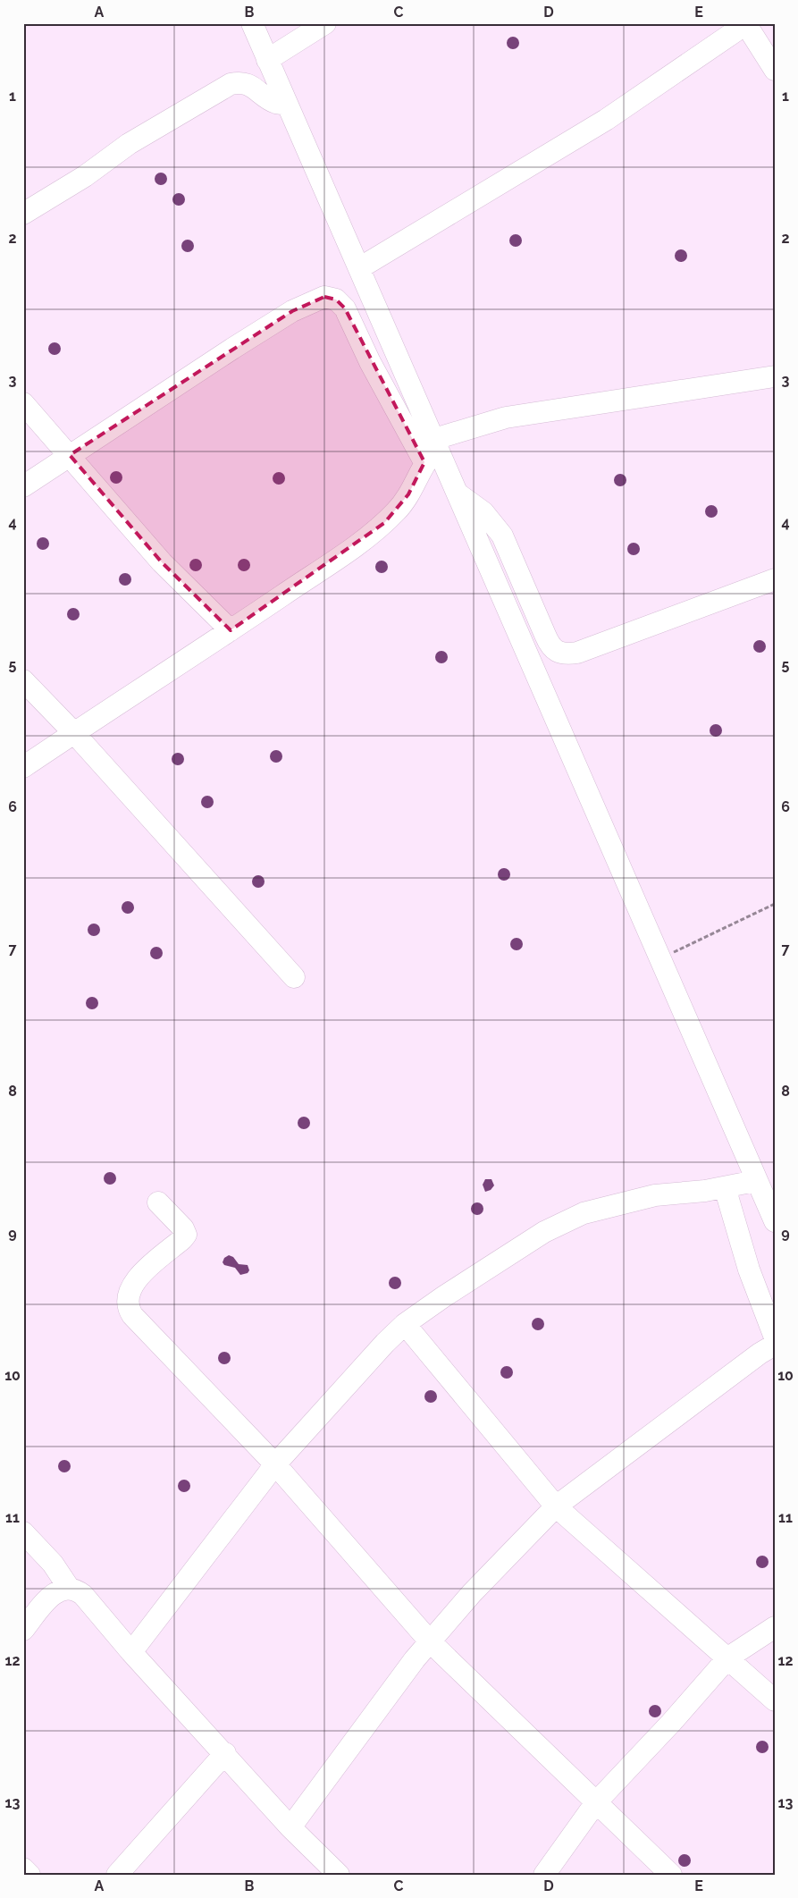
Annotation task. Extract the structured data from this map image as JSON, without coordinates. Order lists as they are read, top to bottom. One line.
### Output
{"grid":{"columns":["A","B","C","D","E"],"rows":["1","2","3","4","5","6","7","8","9","10","11","12","13"]}}
